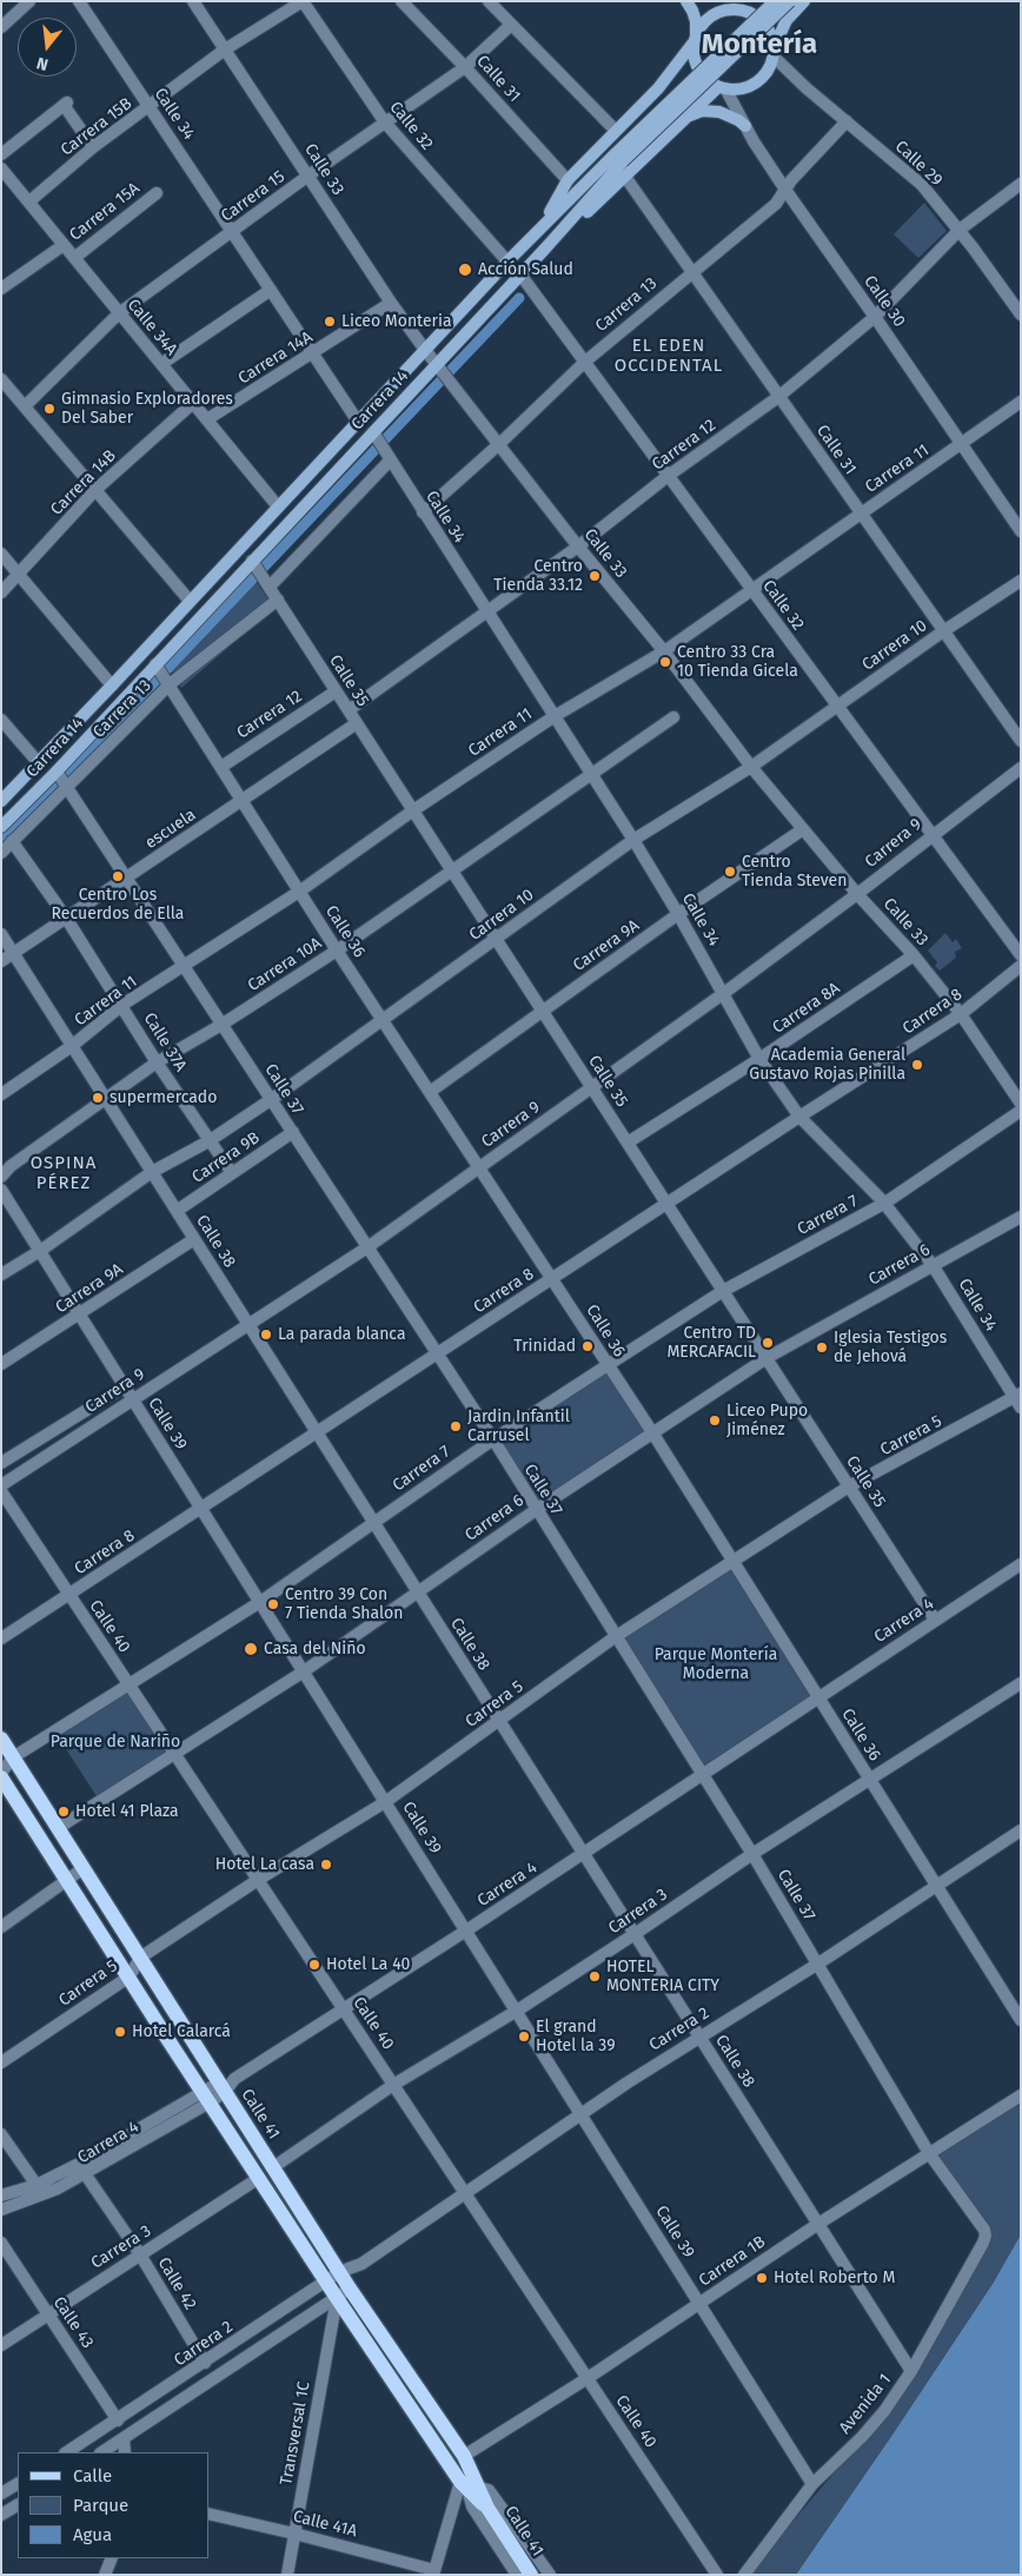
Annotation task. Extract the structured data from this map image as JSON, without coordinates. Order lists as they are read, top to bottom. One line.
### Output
{"streets":{"main road":["Carrera 14","Calle 41"],"street":["Calle 31","Calle 34","Calle 32","Carrera 15B","Calle 29","Calle 33","Carrera 15","Carrera 15A","Calle 30","Carrera 13","Calle 34A","Carrera 14A","Carrera 12","Carrera 11","Carrera 14B","Carrera 10","Calle 35","escuela","Carrera 9","Calle 36","Carrera 9A","Carrera 10A","Carrera 8A","Carrera 8","Calle 37A","Calle 37","Carrera 9B","Carrera 7","Calle 38","Carrera 6","Calle 39","Carrera 5","Carrera 4","Calle 40","Carrera 3","Carrera 2","Carrera 1B","Calle 42","Calle 43","Avenida 1","Transversal 1C","Calle 41A"]},"crossings":[["Calle 31","Carrera 15"],["Calle 31","Carrera 13"],["Calle 31","Carrera 12"],["Calle 31","Carrera 11"],["Calle 31","Carrera 10"],["Calle 34","Carrera 15B"],["Calle 34","Carrera 15"],["Calle 34","Carrera 13"],["Calle 34","Carrera 14A"],["Calle 34","Carrera 14"],["Calle 34","Carrera 12"],["Calle 34","Carrera 11"],["Calle 34","Carrera 10"],["Calle 34","Carrera 9"],["Calle 34","Carrera 9A"],["Calle 34","Carrera 10A"],["Calle 34","Carrera 8A"],["Calle 34","Carrera 8"],["Calle 34","Carrera 7"],["Calle 34","Carrera 6"],["Calle 34","Carrera 5"],["Calle 32","Carrera 15B"],["Calle 32","Carrera 15"],["Calle 32","Carrera 13"],["Calle 32","Carrera 14"],["Calle 32","Carrera 12"],["Calle 32","Carrera 11"],["Calle 32","Carrera 10"],["Calle 32","Carrera 9"],["Carrera 15B","Calle 33"],["Carrera 15B","Calle 34A"],["Calle 29","Calle 30"],["Calle 29","Carrera 13"],["Calle 29","Carrera 12"],["Calle 33","Carrera 15"],["Calle 33","Carrera 13"],["Calle 33","Carrera 14A"],["Calle 33","Carrera 14"],["Calle 33","Carrera 12"],["Calle 33","Carrera 11"],["Calle 33","Carrera 10"],["Calle 33","Carrera 9"],["Calle 33","Carrera 9A"],["Calle 33","Carrera 8A"],["Calle 33","Carrera 8"],["Carrera 15","Calle 34A"],["Carrera 15A","Calle 34A"],["Calle 30","Carrera 13"],["Calle 30","Carrera 12"],["Calle 30","Carrera 11"],["Carrera 13","Carrera 14"],["Carrera 13","Calle 35"],["Carrera 13","Calle 36"],["Carrera 13","Calle 37A"],["Carrera 13","Calle 37"],["Calle 34A","Carrera 14A"],["Calle 34A","Carrera 14"],["Calle 34A","Carrera 14B"],["Carrera 14","Calle 35"],["Carrera 14","Calle 36"],["Carrera 14","Calle 37"],["Carrera 12","Calle 35"],["Carrera 12","Calle 36"],["Carrera 11","Calle 35"],["Carrera 11","Calle 36"],["Carrera 11","Calle 37A"],["Carrera 11","Calle 37"],["Carrera 11","Calle 38"],["Carrera 10","Calle 35"],["Carrera 10","Calle 36"],["Carrera 10","Calle 37A"],["Carrera 10","Calle 37"],["Carrera 10","Calle 38"],["Carrera 10","Calle 39"],["Calle 35","escuela"],["Calle 35","Carrera 9"],["Calle 35","Carrera 9A"],["Calle 35","Carrera 10A"],["Calle 35","Carrera 8A"],["Calle 35","Carrera 8"],["Calle 35","Carrera 7"],["Calle 35","Carrera 6"],["Calle 35","Carrera 5"],["Calle 35","Carrera 4"],["escuela","Calle 36"],["escuela","Calle 37A"],["escuela","Calle 37"],["escuela","Calle 38"],["Carrera 9","Calle 36"],["Carrera 9","Calle 37"],["Carrera 9","Calle 38"],["Carrera 9","Calle 39"],["Calle 36","Carrera 9A"],["Calle 36","Carrera 10A"],["Calle 36","Carrera 8"],["Calle 36","Carrera 7"],["Calle 36","Carrera 6"],["Calle 36","Carrera 5"],["Calle 36","Carrera 4"],["Calle 36","Carrera 3"],["Calle 36","Carrera 2"],["Carrera 9A","Calle 38"],["Carrera 9A","Calle 39"],["Carrera 10A","Calle 37A"],["Carrera 10A","Calle 37"],["Carrera 10A","Calle 38"],["Carrera 8","Calle 37"],["Carrera 8","Calle 38"],["Carrera 8","Calle 39"],["Carrera 8","Calle 40"],["Calle 37A","Carrera 9B"],["Calle 37","Carrera 9B"],["Calle 37","Carrera 7"],["Calle 37","Carrera 6"],["Calle 37","Carrera 5"],["Calle 37","Carrera 4"],["Calle 37","Carrera 3"],["Calle 37","Carrera 2"],["Calle 37","Carrera 1B"],["Calle 37","Avenida 1"],["Carrera 9B","Calle 38"],["Carrera 7","Calle 38"],["Carrera 7","Calle 39"],["Carrera 7","Calle 40"],["Carrera 7","Calle 41"],["Calle 38","Carrera 6"],["Calle 38","Carrera 5"],["Calle 38","Carrera 4"],["Calle 38","Carrera 3"],["Calle 38","Carrera 2"],["Calle 38","Carrera 1B"],["Calle 38","Avenida 1"],["Carrera 6","Calle 39"],["Carrera 6","Calle 40"],["Carrera 6","Calle 41"],["Calle 39","Carrera 5"],["Calle 39","Carrera 4"],["Calle 39","Carrera 3"],["Calle 39","Carrera 2"],["Calle 39","Carrera 1B"],["Calle 39","Avenida 1"],["Carrera 5","Calle 40"],["Carrera 5","Calle 41"],["Carrera 4","Calle 40"],["Carrera 4","Calle 41"],["Carrera 4","Calle 42"],["Calle 40","Carrera 3"],["Calle 40","Carrera 2"],["Calle 40","Carrera 1B"],["Carrera 3","Calle 41"],["Carrera 3","Calle 42"],["Carrera 3","Calle 43"],["Carrera 2","Calle 41"],["Carrera 2","Calle 42"],["Carrera 2","Calle 43"],["Calle 41","Carrera 1B"],["Calle 41","Transversal 1C"],["Transversal 1C","Calle 41A"]],"districts":["Montería","EL EDEN OCCIDENTAL","OSPINA PÉREZ"],"parks":["Parque Montería Moderna","Parque de Nariño"],"places":["Acción Salud","Liceo Monteria","Gimnasio Exploradores Del Saber","Centro Tienda 33.12","Centro 33 Cra 10 Tienda Gicela","Centro Tienda Steven","Centro Los Recuerdos de Ella","Academia General Gustavo Rojas Pinilla","supermercado","La parada blanca","Centro TD MERCAFACIL","Trinidad","Iglesia Testigos de Jehová","Liceo Pupo Jiménez","Jardin Infantil Carrusel","Centro 39 Con 7 Tienda Shalon","Casa del Niño","Hotel 41 Plaza","Hotel La casa","Hotel La 40","HOTEL MONTERIA CITY","Hotel Calarcá","El grand Hotel la 39","Hotel Roberto M"],"legend":["Calle","Parque","Agua"],"north":"bottom"}
